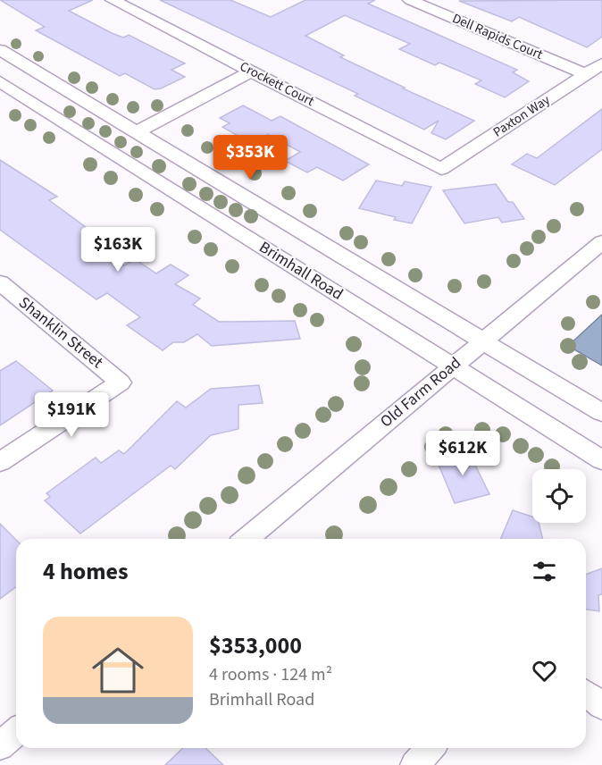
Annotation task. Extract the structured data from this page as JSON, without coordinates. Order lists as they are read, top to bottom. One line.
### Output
{"streets":{"street":["Dell Rapids Court","Crockett Court","Paxton Way","Brimhall Road","Shanklin Street","Old Farm Road"]},"crossings":[["Dell Rapids Court","Paxton Way"],["Crockett Court","Paxton Way"],["Brimhall Road","Old Farm Road"]],"page":{"price":["$353K","$163K","$191K","$612K"],"heading":"4 homes","list":[{"name":"$353,000","note":"4 rooms · 124 m² · Brimhall Road"}]}}
